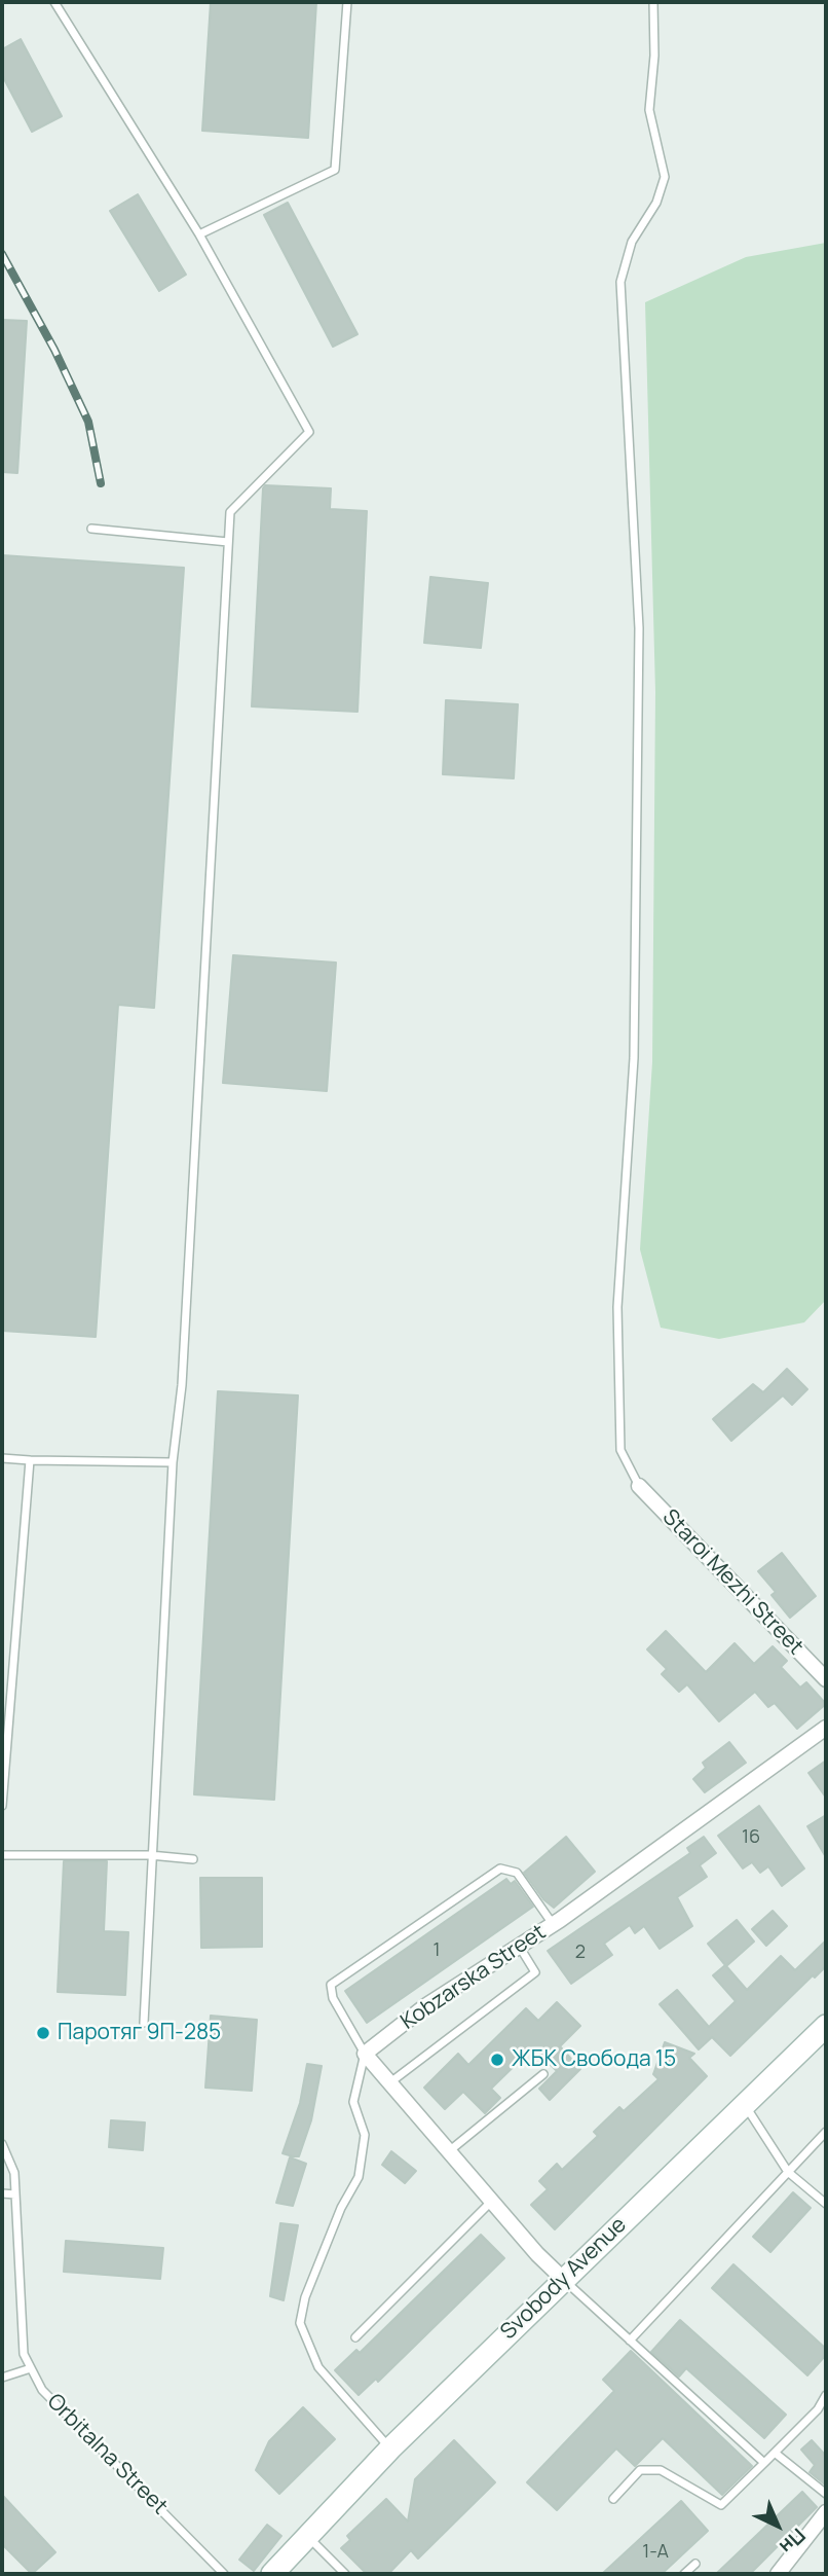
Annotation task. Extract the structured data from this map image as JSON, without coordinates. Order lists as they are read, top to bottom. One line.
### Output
{"streets":{"main road":["Svobody Avenue"],"street":["Staroi Mezhi Street","Kobzarska Street"],"lane":["Orbitalna Street"]},"places":["Паротяг 9П-285","ЖБК Свобода 15"],"house_numbers":["16","1","2","1-А"],"north":"bottom right"}
